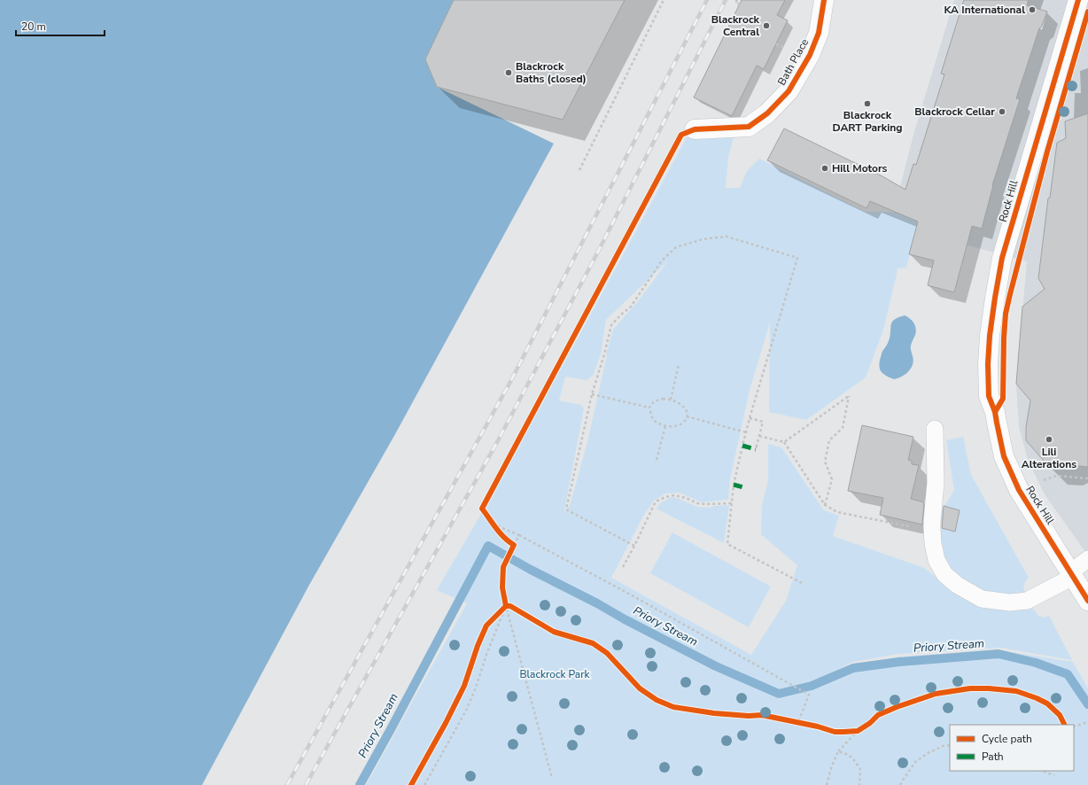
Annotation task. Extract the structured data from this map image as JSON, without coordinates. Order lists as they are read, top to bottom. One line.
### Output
{"streets":{"street":["Bath Place","Rock Hill"]},"water":["Priory Stream"],"parks":["Blackrock Park"],"places":["KA International","Blackrock Central","Blackrock Baths (closed)","Blackrock DART Parking","Blackrock Cellar","Hill Motors","Lili Alterations"],"legend":["Cycle path","Path"],"scale_bar":"20 m"}
